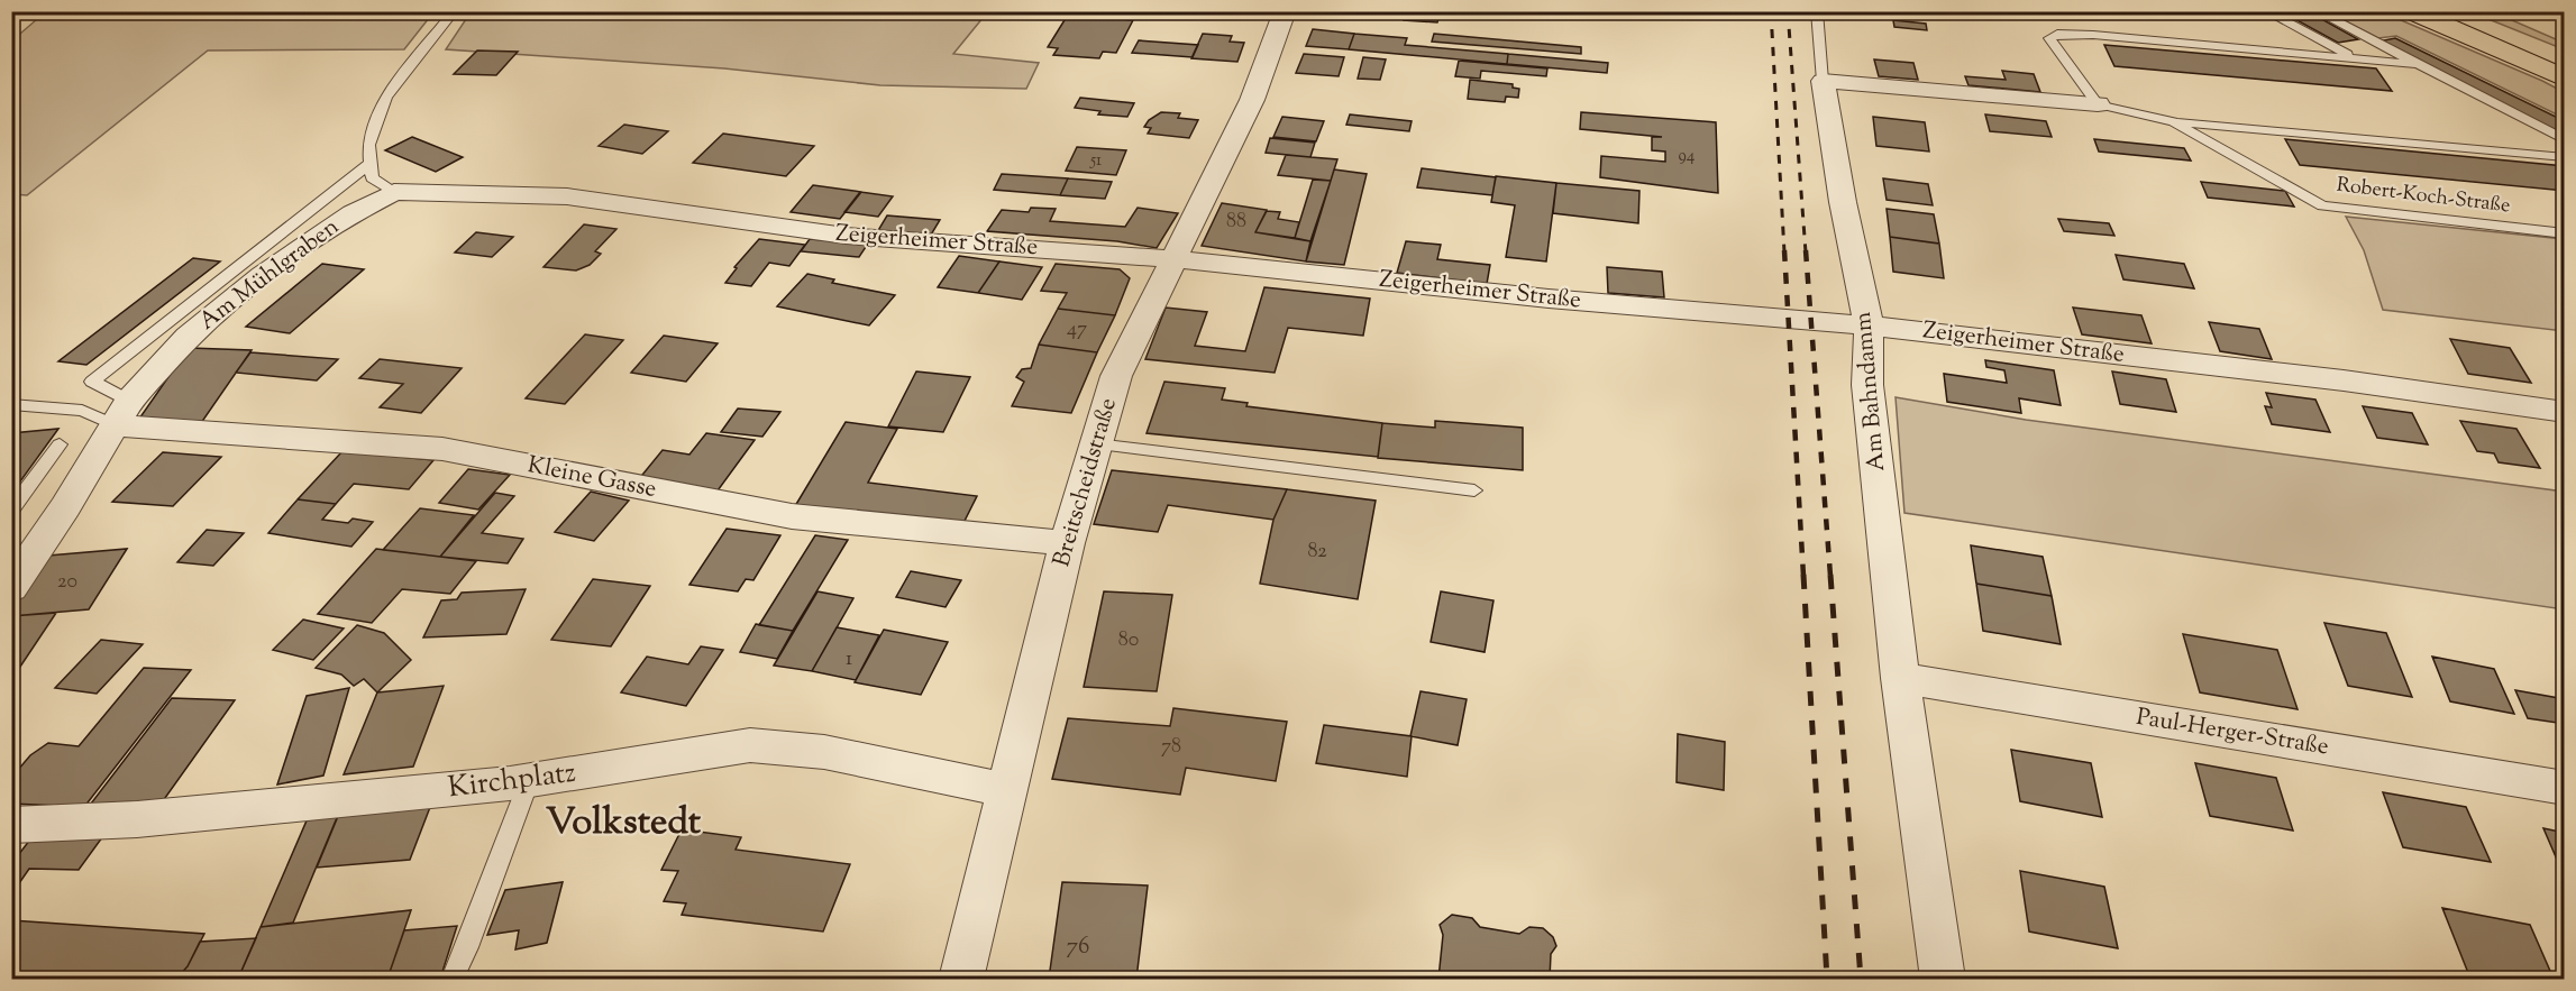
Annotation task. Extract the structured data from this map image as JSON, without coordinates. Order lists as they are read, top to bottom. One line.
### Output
{"streets":{"street":["Zeigerheimer Straße","Am Mühlgraben","Am Bahndamm","Kleine Gasse","Breitscheidstraße","Paul-Herger-Straße","Kirchplatz"],"lane":["Robert-Koch-Straße"]},"crossings":[["Zeigerheimer Straße","Am Mühlgraben"],["Zeigerheimer Straße","Am Bahndamm"],["Zeigerheimer Straße","Breitscheidstraße"],["Am Mühlgraben","Kleine Gasse"],["Am Bahndamm","Paul-Herger-Straße"],["Kleine Gasse","Breitscheidstraße"],["Breitscheidstraße","Kirchplatz"]],"districts":["Volkstedt"],"house_numbers":["94","51","88","47","82","20","80","1","78","76"]}
